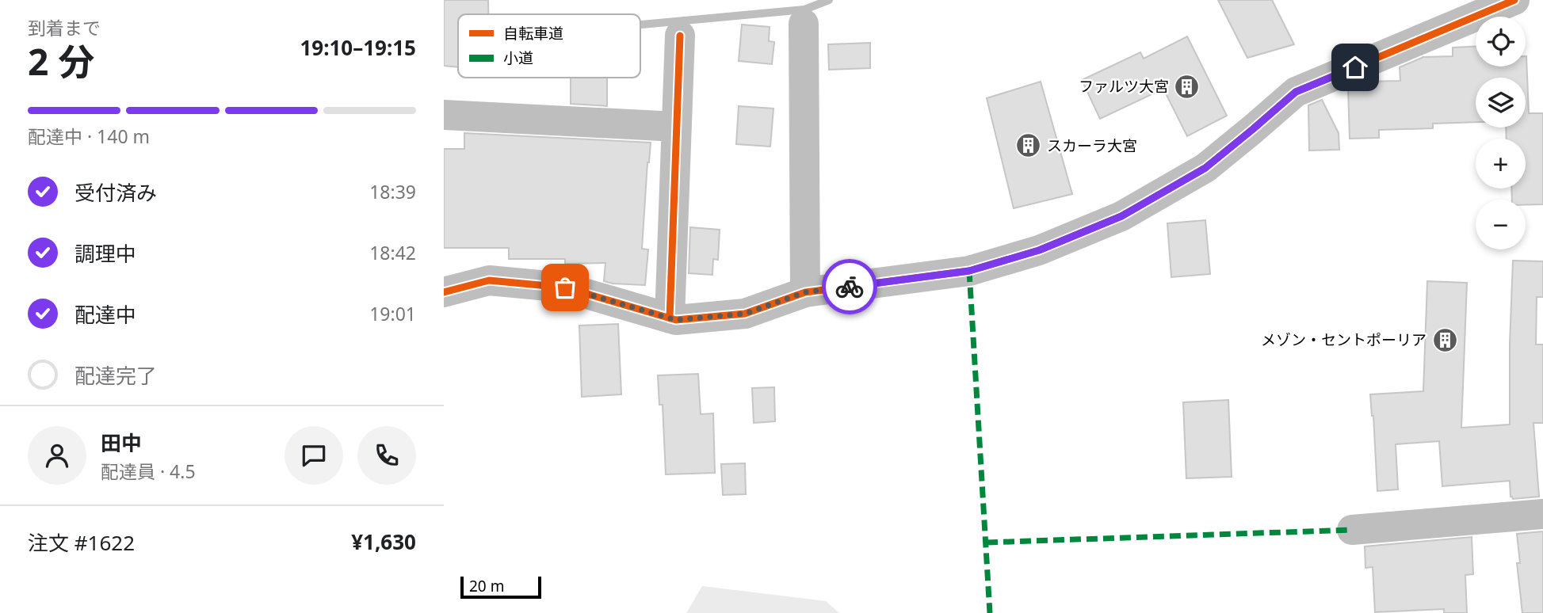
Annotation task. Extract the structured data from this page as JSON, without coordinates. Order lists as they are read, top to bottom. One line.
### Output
{"places":{"building":["ファルツ大宮","スカーラ大宮","メゾン・セントポーリア"]},"legend":["自転車道","小道"],"scale_bar":"20 m","page":{"heading":["2 分","到着まで","19:10–19:15"],"panel":["田中","配達員 · 4.5","注文 #1622","¥1,630"],"map_buttons":["+","−"],"bar":"配達中 · 140 m","list":[["受付済み","18:39"],["調理中","18:42"],["配達中","19:01"],"配達完了"],"scale":"20 m"}}
